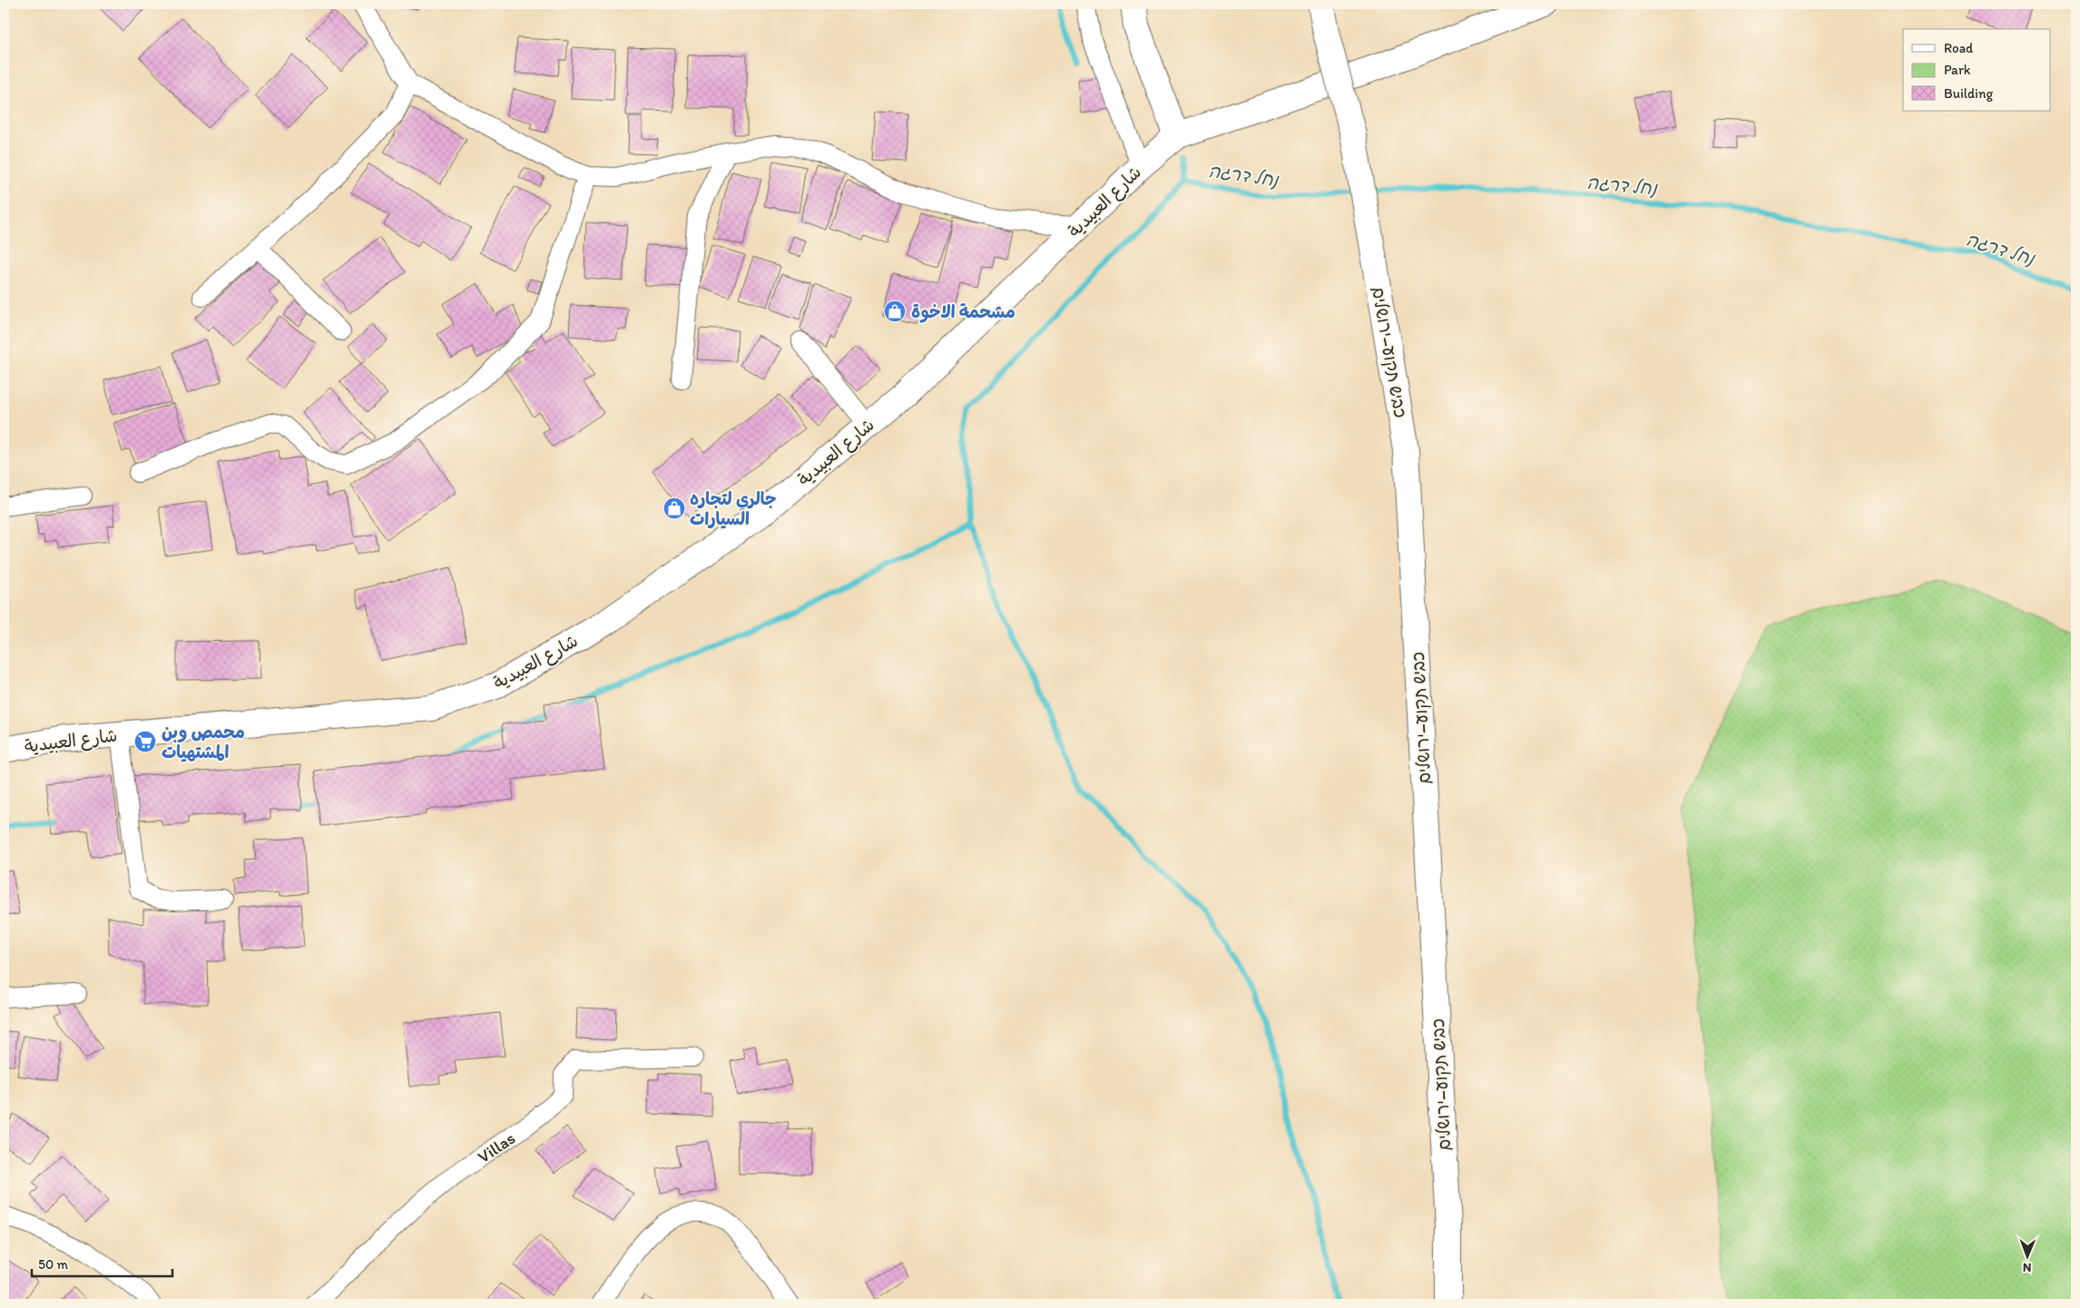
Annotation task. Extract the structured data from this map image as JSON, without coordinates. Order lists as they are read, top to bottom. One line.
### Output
{"streets":{"main road":["شارع العبيدية","כביש תקוע–ירושלים"],"street":["Villas"]},"water":["נחל דרגה"],"places":{"shop":["مشحمة الاخوة","جالري لتجاره السيارات"],"supermarket":["محمص وبن المشتهيات"]},"legend":["Road","Park","Building"],"scale_bar":"50 m","north":"bottom"}
